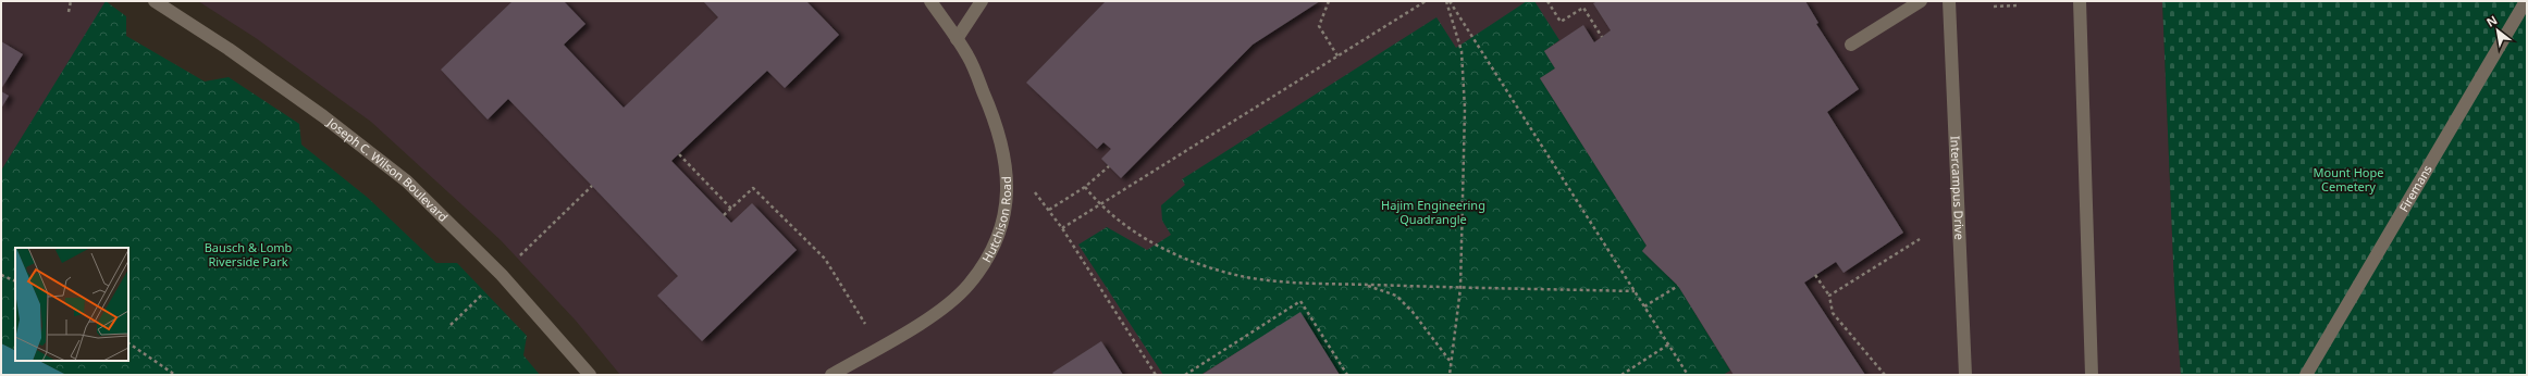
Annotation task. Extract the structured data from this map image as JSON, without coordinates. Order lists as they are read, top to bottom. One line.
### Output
{"streets":{"street":["Joseph C. Wilson Boulevard","Intercampus Drive","Firemans","Hutchison Road"]},"parks":["Mount Hope Cemetery","Hajim Engineering Quadrangle","Bausch & Lomb Riverside Park"],"north":"top left"}
